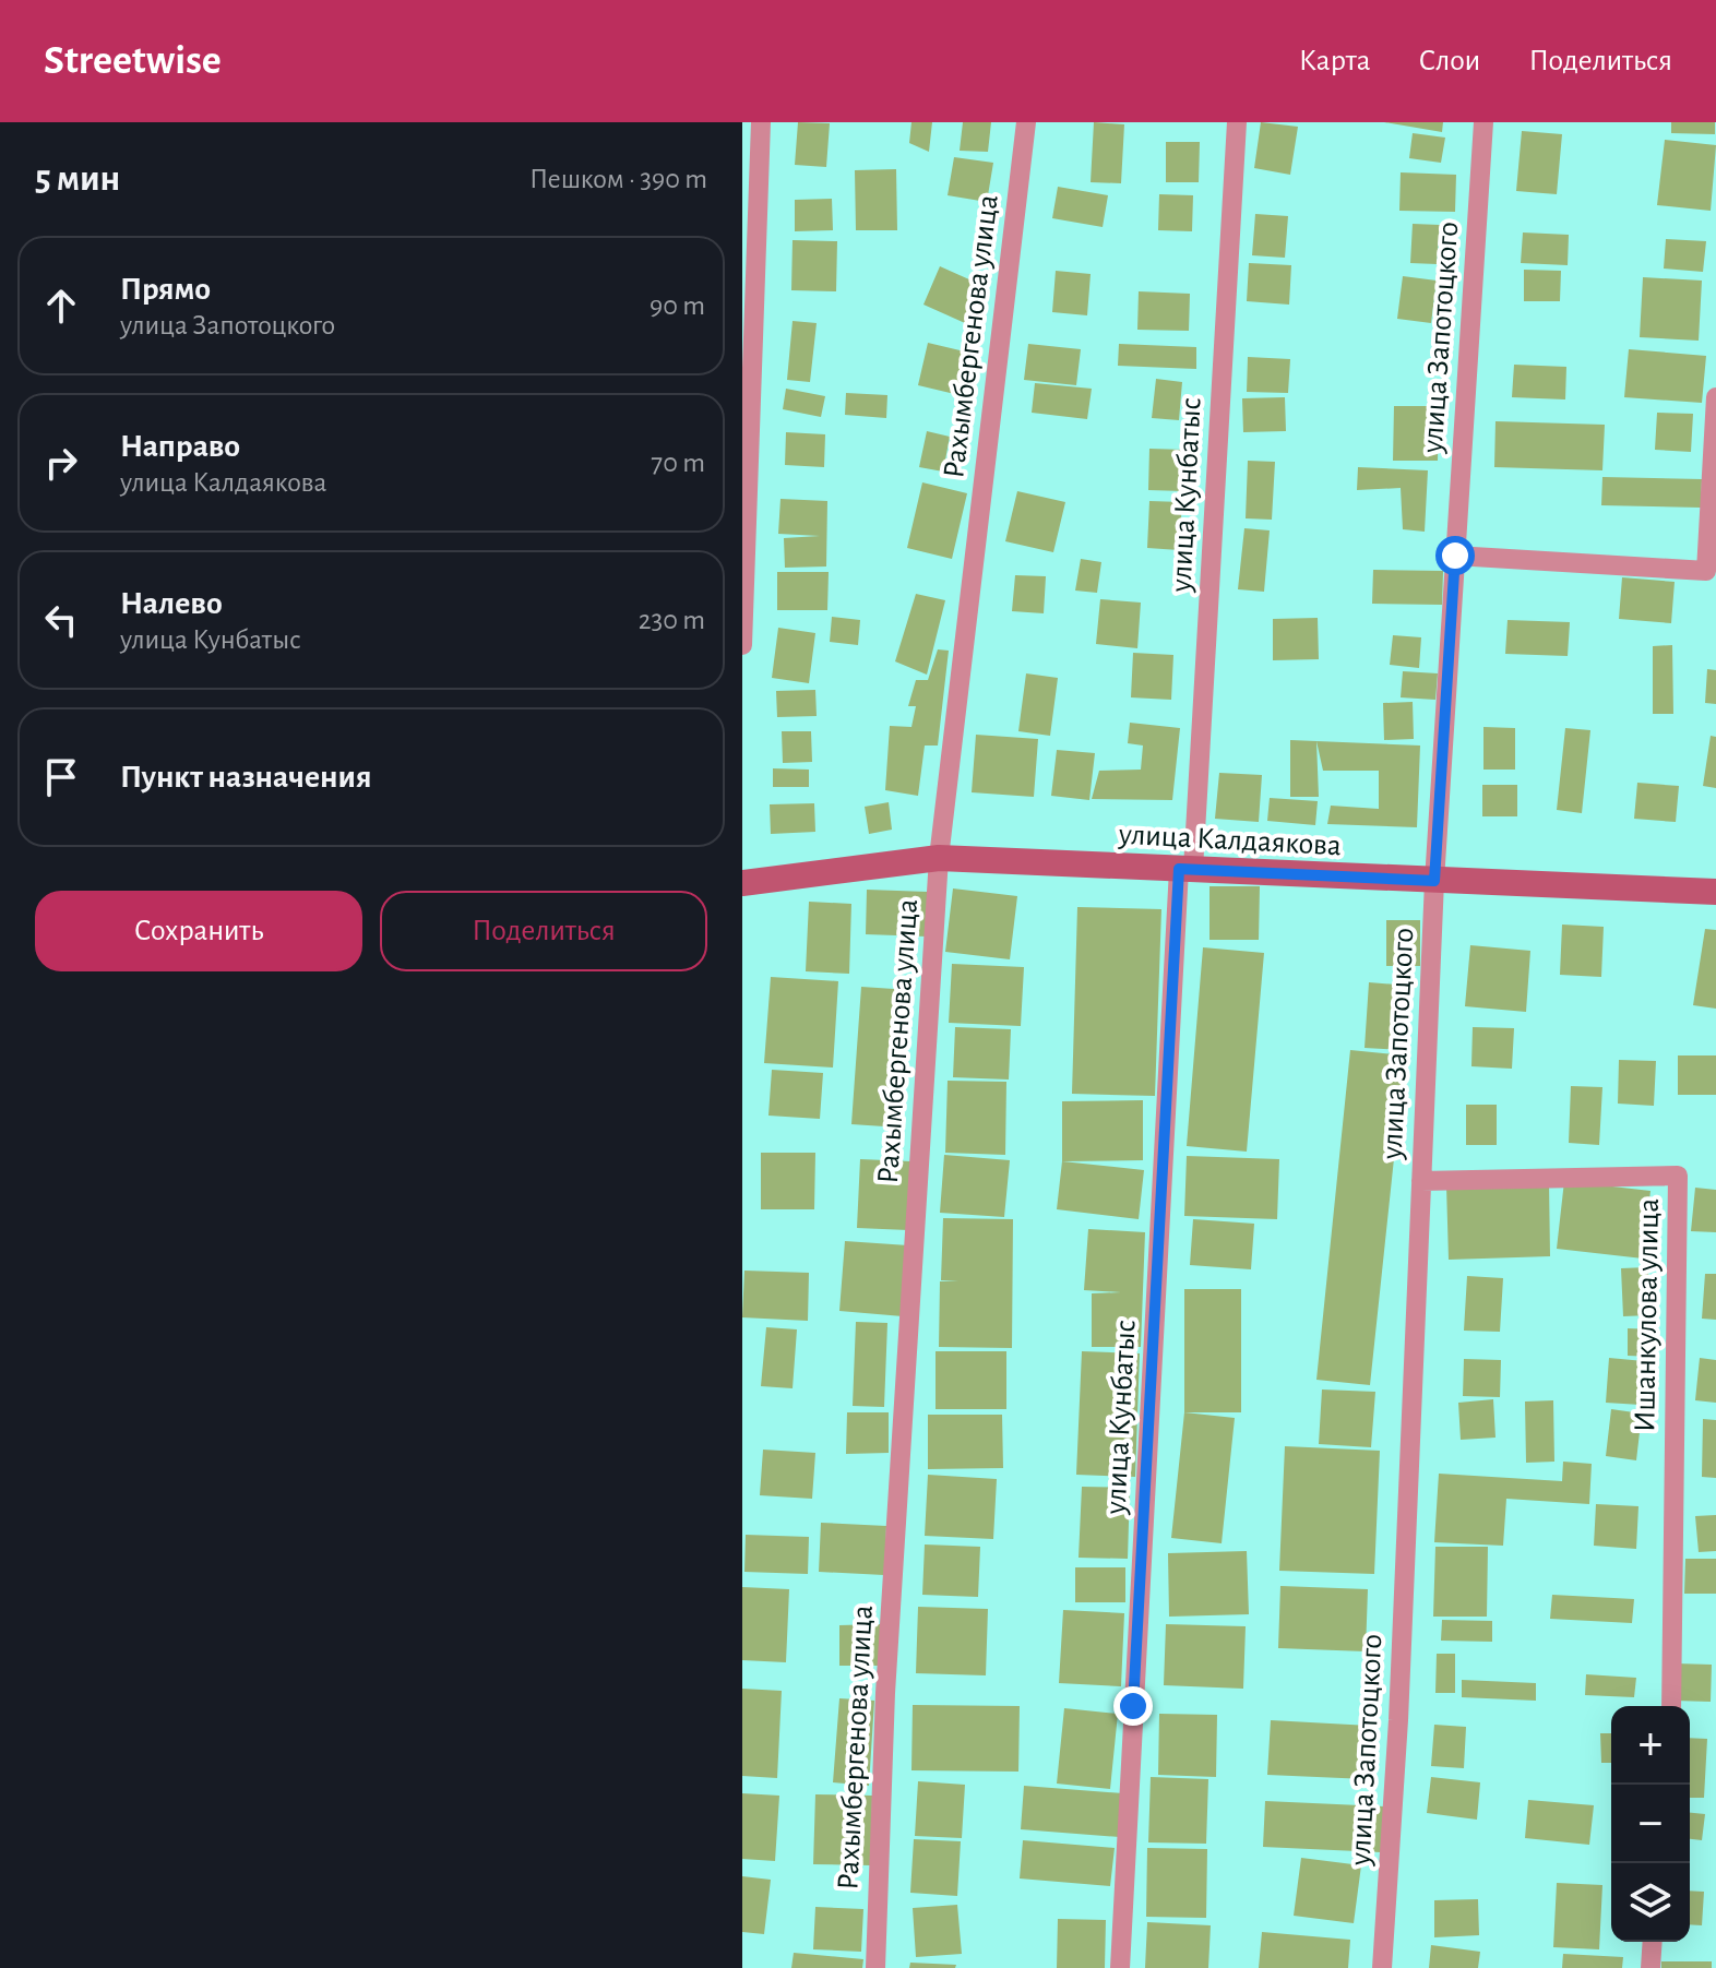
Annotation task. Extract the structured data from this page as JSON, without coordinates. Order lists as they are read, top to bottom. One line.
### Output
{"streets":{"street":["Рахымбергенова улица","улица Запотоцкого","улица Кунбатыс","улица Калдаякова","Ишанкулова улица"]},"crossings":[["Рахымбергенова улица","улица Калдаякова"],["улица Запотоцкого","улица Калдаякова"],["улица Запотоцкого","Ишанкулова улица"],["улица Кунбатыс","улица Калдаякова"]],"page":{"header":"Streetwise","nav":["Карта","Слои","Поделиться"],"heading":["5 мин","Пешком · 390 m"],"list":[["Прямо","улица Запотоцкого","90 m"],["Направо","улица Калдаякова","70 m"],["Налево","улица Кунбатыс","230 m"],"Пункт назначения"],"buttons":["Сохранить","Поделиться"],"map_buttons":["+","−"]}}
